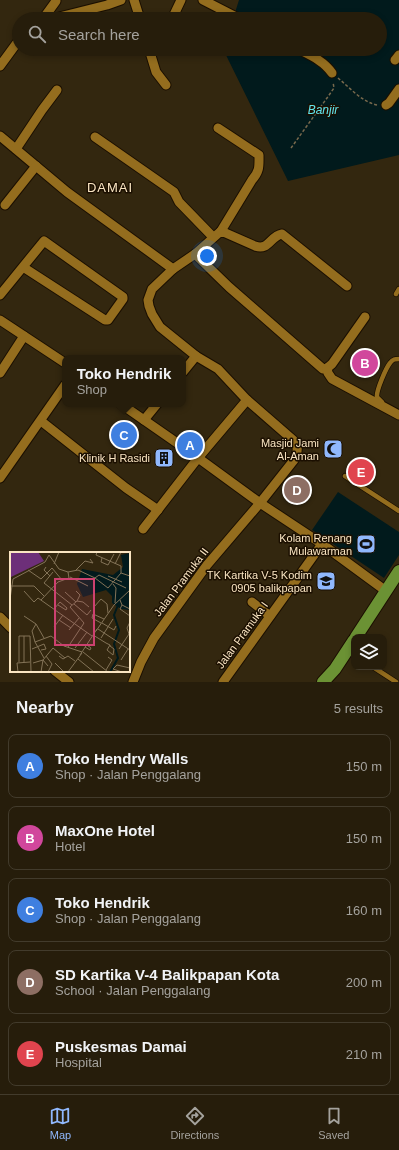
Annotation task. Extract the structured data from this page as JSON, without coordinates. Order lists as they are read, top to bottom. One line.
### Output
{"streets":{"street":["Jalan Pramuka II","Jalan Pramuka I"]},"districts":["DAMAI"],"water":["Banjir"],"places":{"mosque":["Masjid Jami Al-Aman"],"building":["Klinik H Rasidi"],"sports":["Kolam Renang Mulawarman"],"school or university":["TK Kartika V-5 Kodim 0905 balikpapan"]},"page":{"search":"Search here","pins":["B","C","A","E","D"],"popup":["Toko Hendrik","Shop"],"heading":["Nearby","5 results"],"list":[{"mark":"A","name":"Toko Hendry Walls","note":"Shop · Jalan Penggalang","value":"150 m"},{"mark":"B","name":"MaxOne Hotel","note":"Hotel","value":"150 m"},{"mark":"C","name":"Toko Hendrik","note":"Shop · Jalan Penggalang","value":"160 m"},{"mark":"D","name":"SD Kartika V-4 Balikpapan Kota","note":"School · Jalan Penggalang","value":"200 m"},{"mark":"E","name":"Puskesmas Damai","note":"Hospital","value":"210 m"}],"nav":["Map","Directions","Saved"]}}
